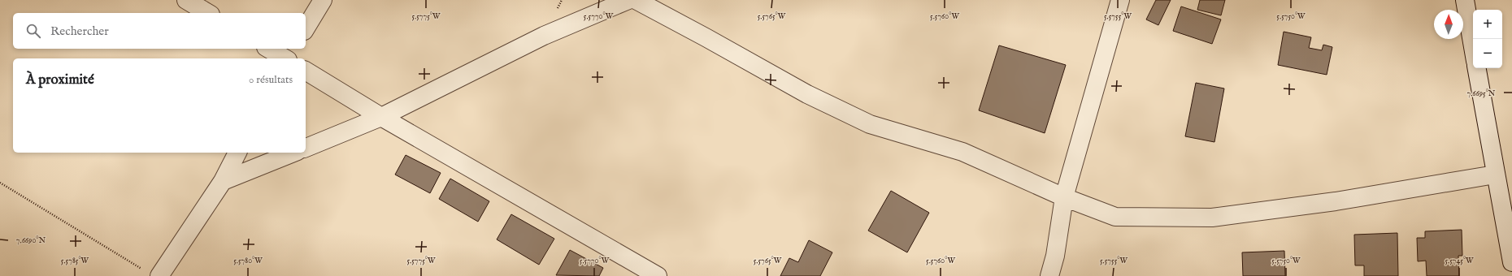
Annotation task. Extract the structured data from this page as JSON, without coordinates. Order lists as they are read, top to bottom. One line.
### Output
{"north":"top","page":{"map_buttons":["+","−"],"search":"Rechercher","heading":["À proximité","0 résultats"]},"coordinates":["5.5775°W","5.5770°W","5.5765°W","5.5760°W","5.5755°W","5.5750°W","7.6695°N","7.6690°N","5.5785°W","5.5780°W","5.5745°W"]}
